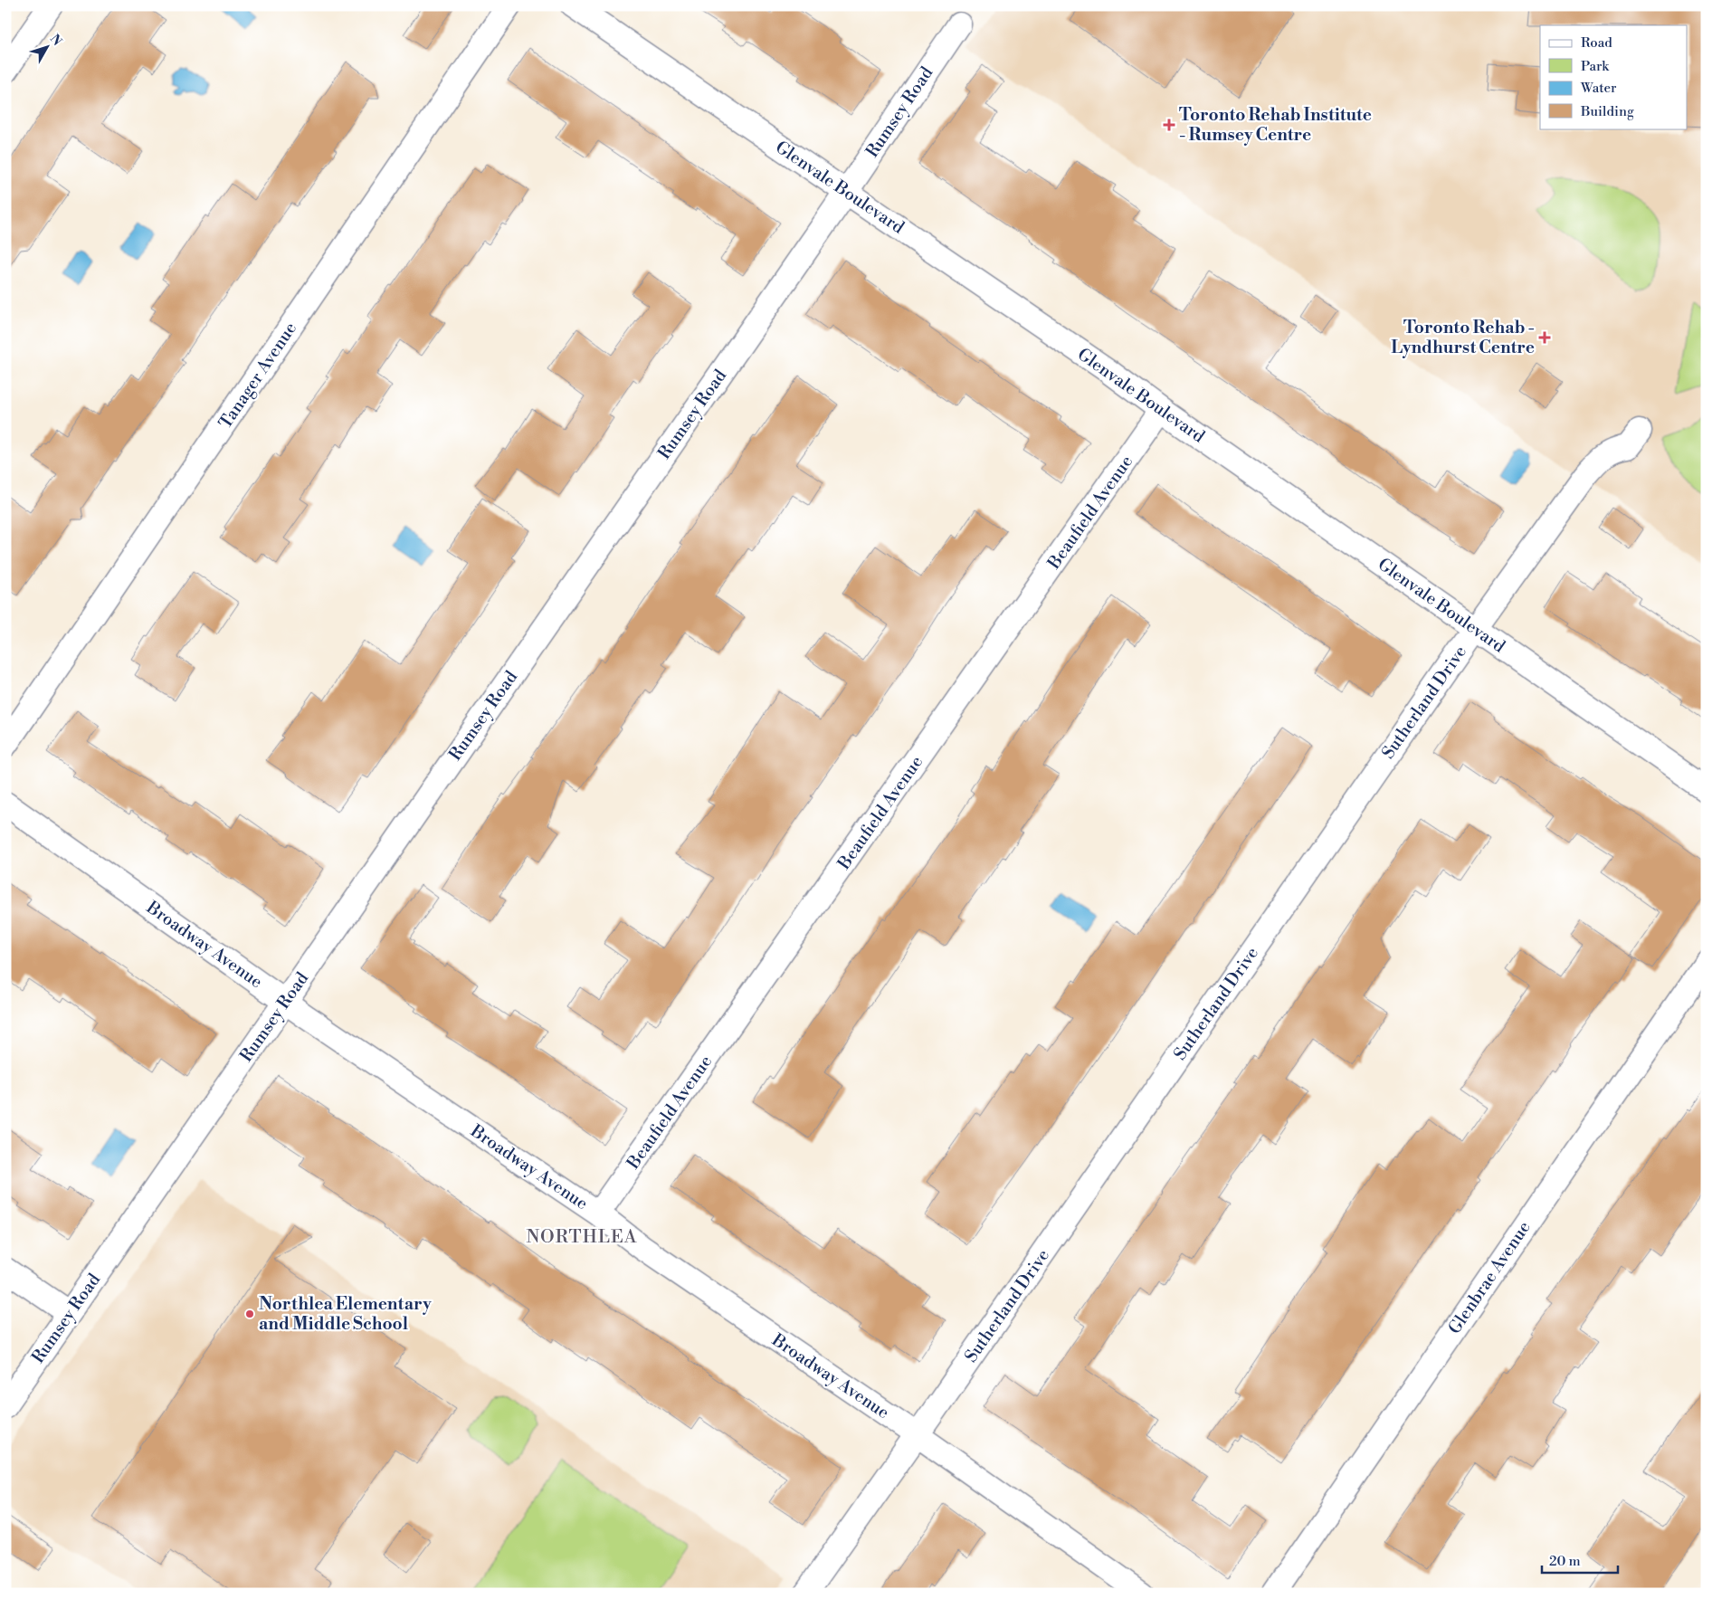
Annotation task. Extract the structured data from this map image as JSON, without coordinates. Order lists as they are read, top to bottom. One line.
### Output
{"streets":{"street":["Rumsey Road","Glenvale Boulevard","Tanager Avenue","Beaufield Avenue","Sutherland Drive","Broadway Avenue","Glenbrae Avenue"]},"crossings":[["Rumsey Road","Glenvale Boulevard"],["Rumsey Road","Broadway Avenue"],["Glenvale Boulevard","Beaufield Avenue"],["Glenvale Boulevard","Sutherland Drive"],["Beaufield Avenue","Broadway Avenue"],["Sutherland Drive","Broadway Avenue"]],"districts":["NORTHLEA"],"places":{"health":["Toronto Rehab Institute - Rumsey Centre","Toronto Rehab - Lyndhurst Centre"],"other":["Northlea Elementary and Middle School"]},"legend":["Road","Park","Water","Building"],"scale_bar":"20 m","north":"top right"}
